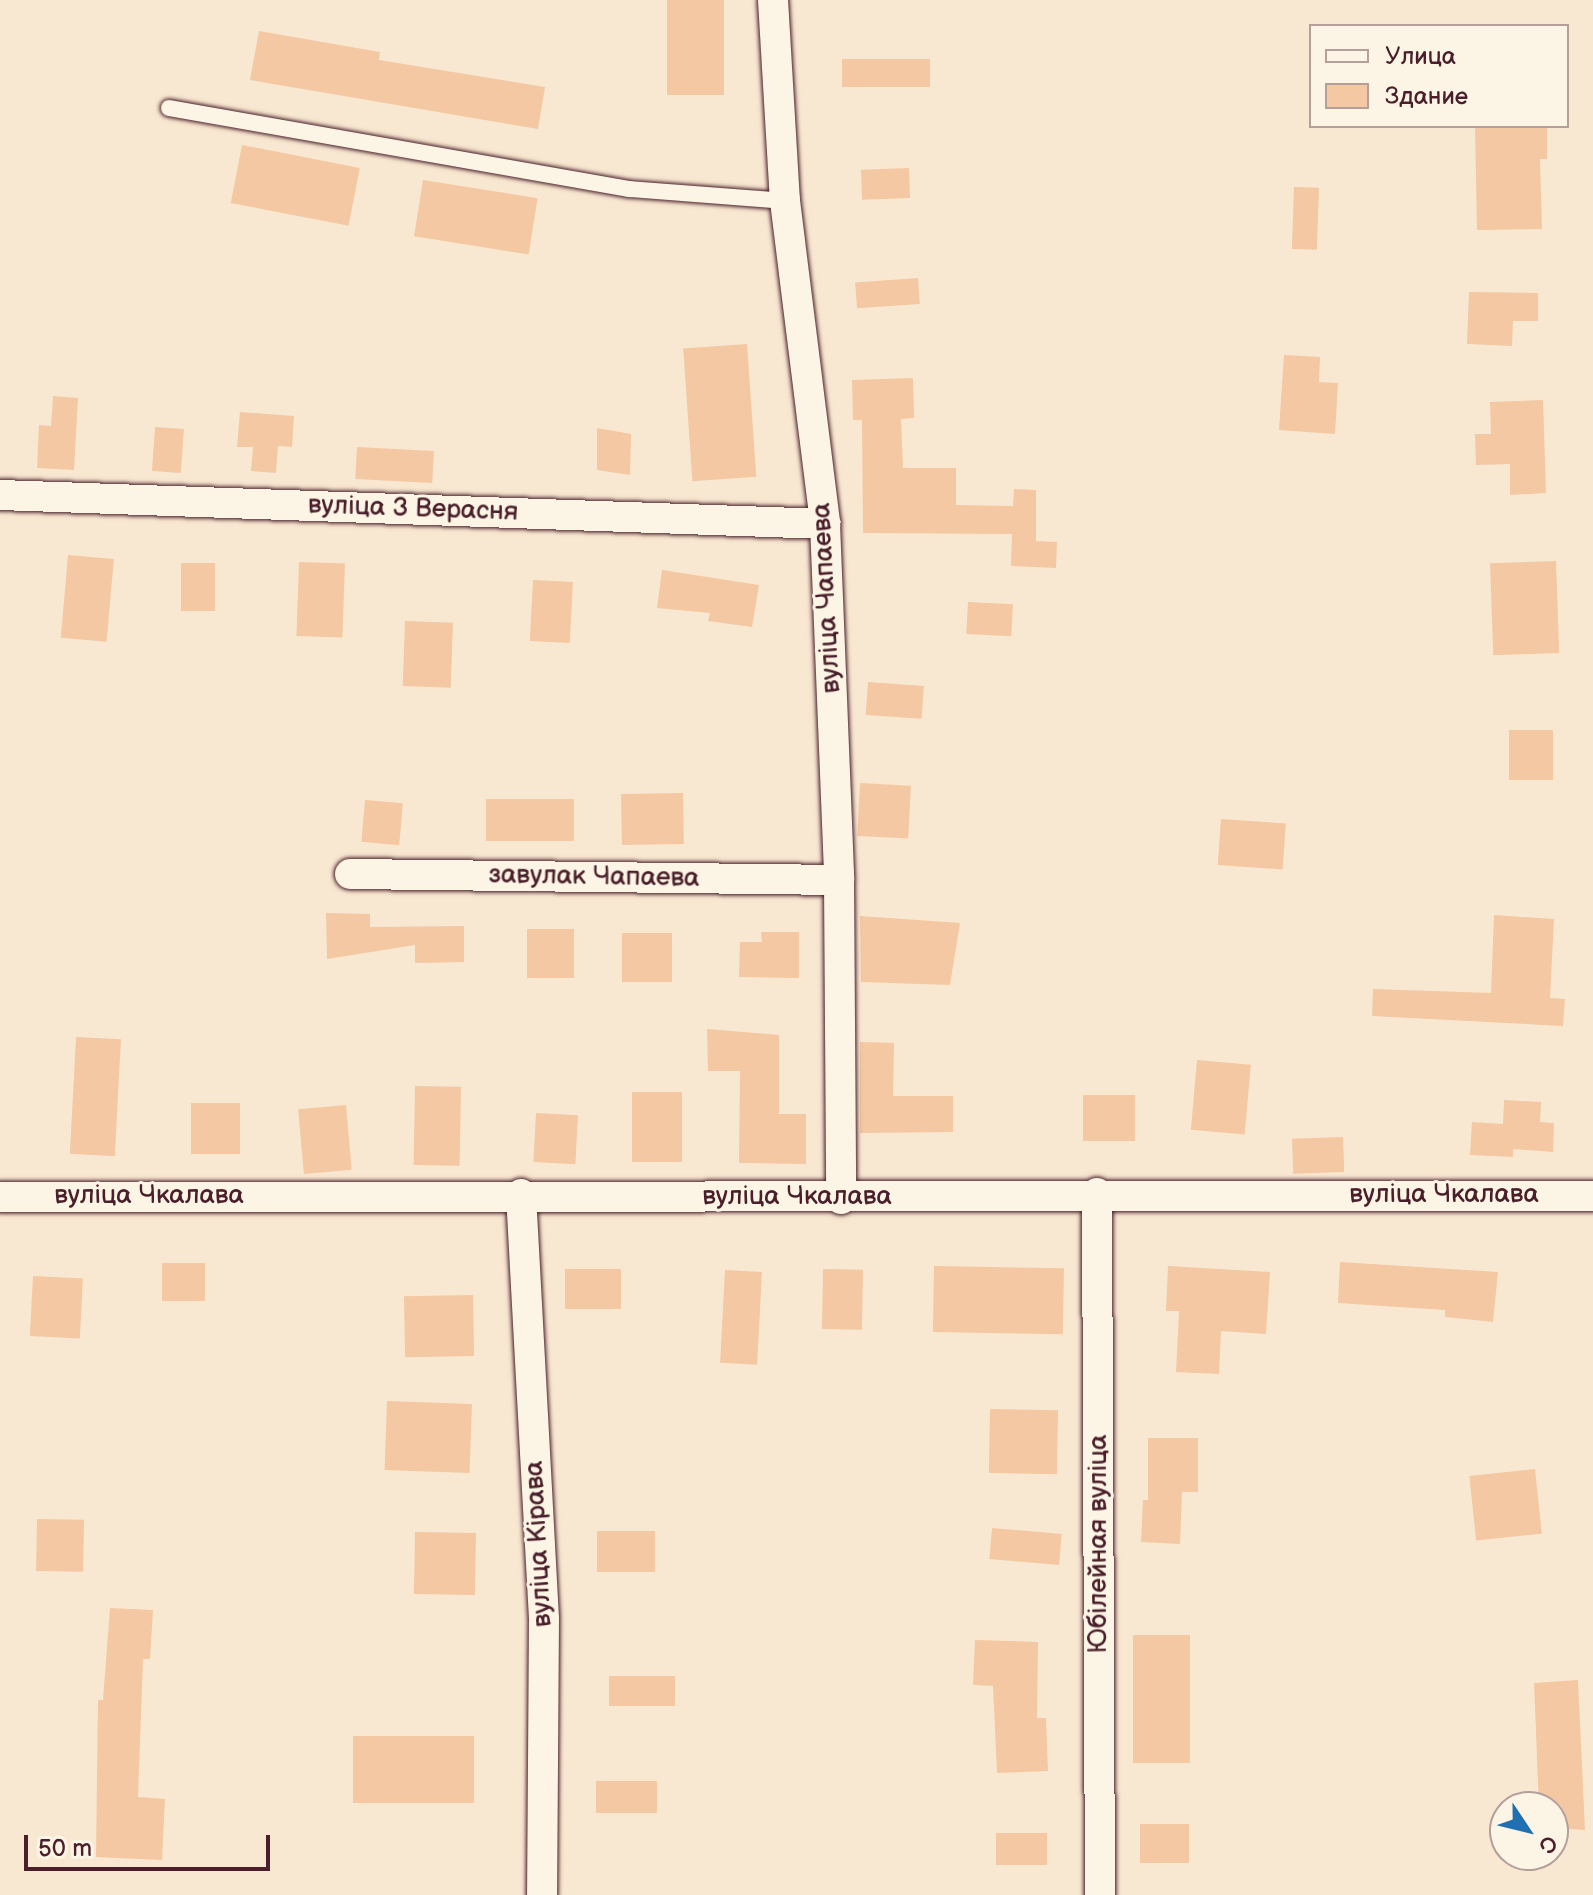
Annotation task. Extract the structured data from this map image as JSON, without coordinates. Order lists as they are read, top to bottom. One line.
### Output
{"streets":{"street":["вуліца 3 Верасня","вуліца Чапаева","завулак Чапаева","вуліца Чкалава","вуліца Кірава","Юбілейная вуліца"]},"crossings":[["вуліца 3 Верасня","вуліца Чапаева"],["вуліца Чапаева","завулак Чапаева"],["вуліца Чапаева","вуліца Чкалава"],["вуліца Чкалава","вуліца Кірава"],["вуліца Чкалава","Юбілейная вуліца"]],"legend":["Улица","Здание"],"scale_bar":"50 m","north":"bottom right"}
